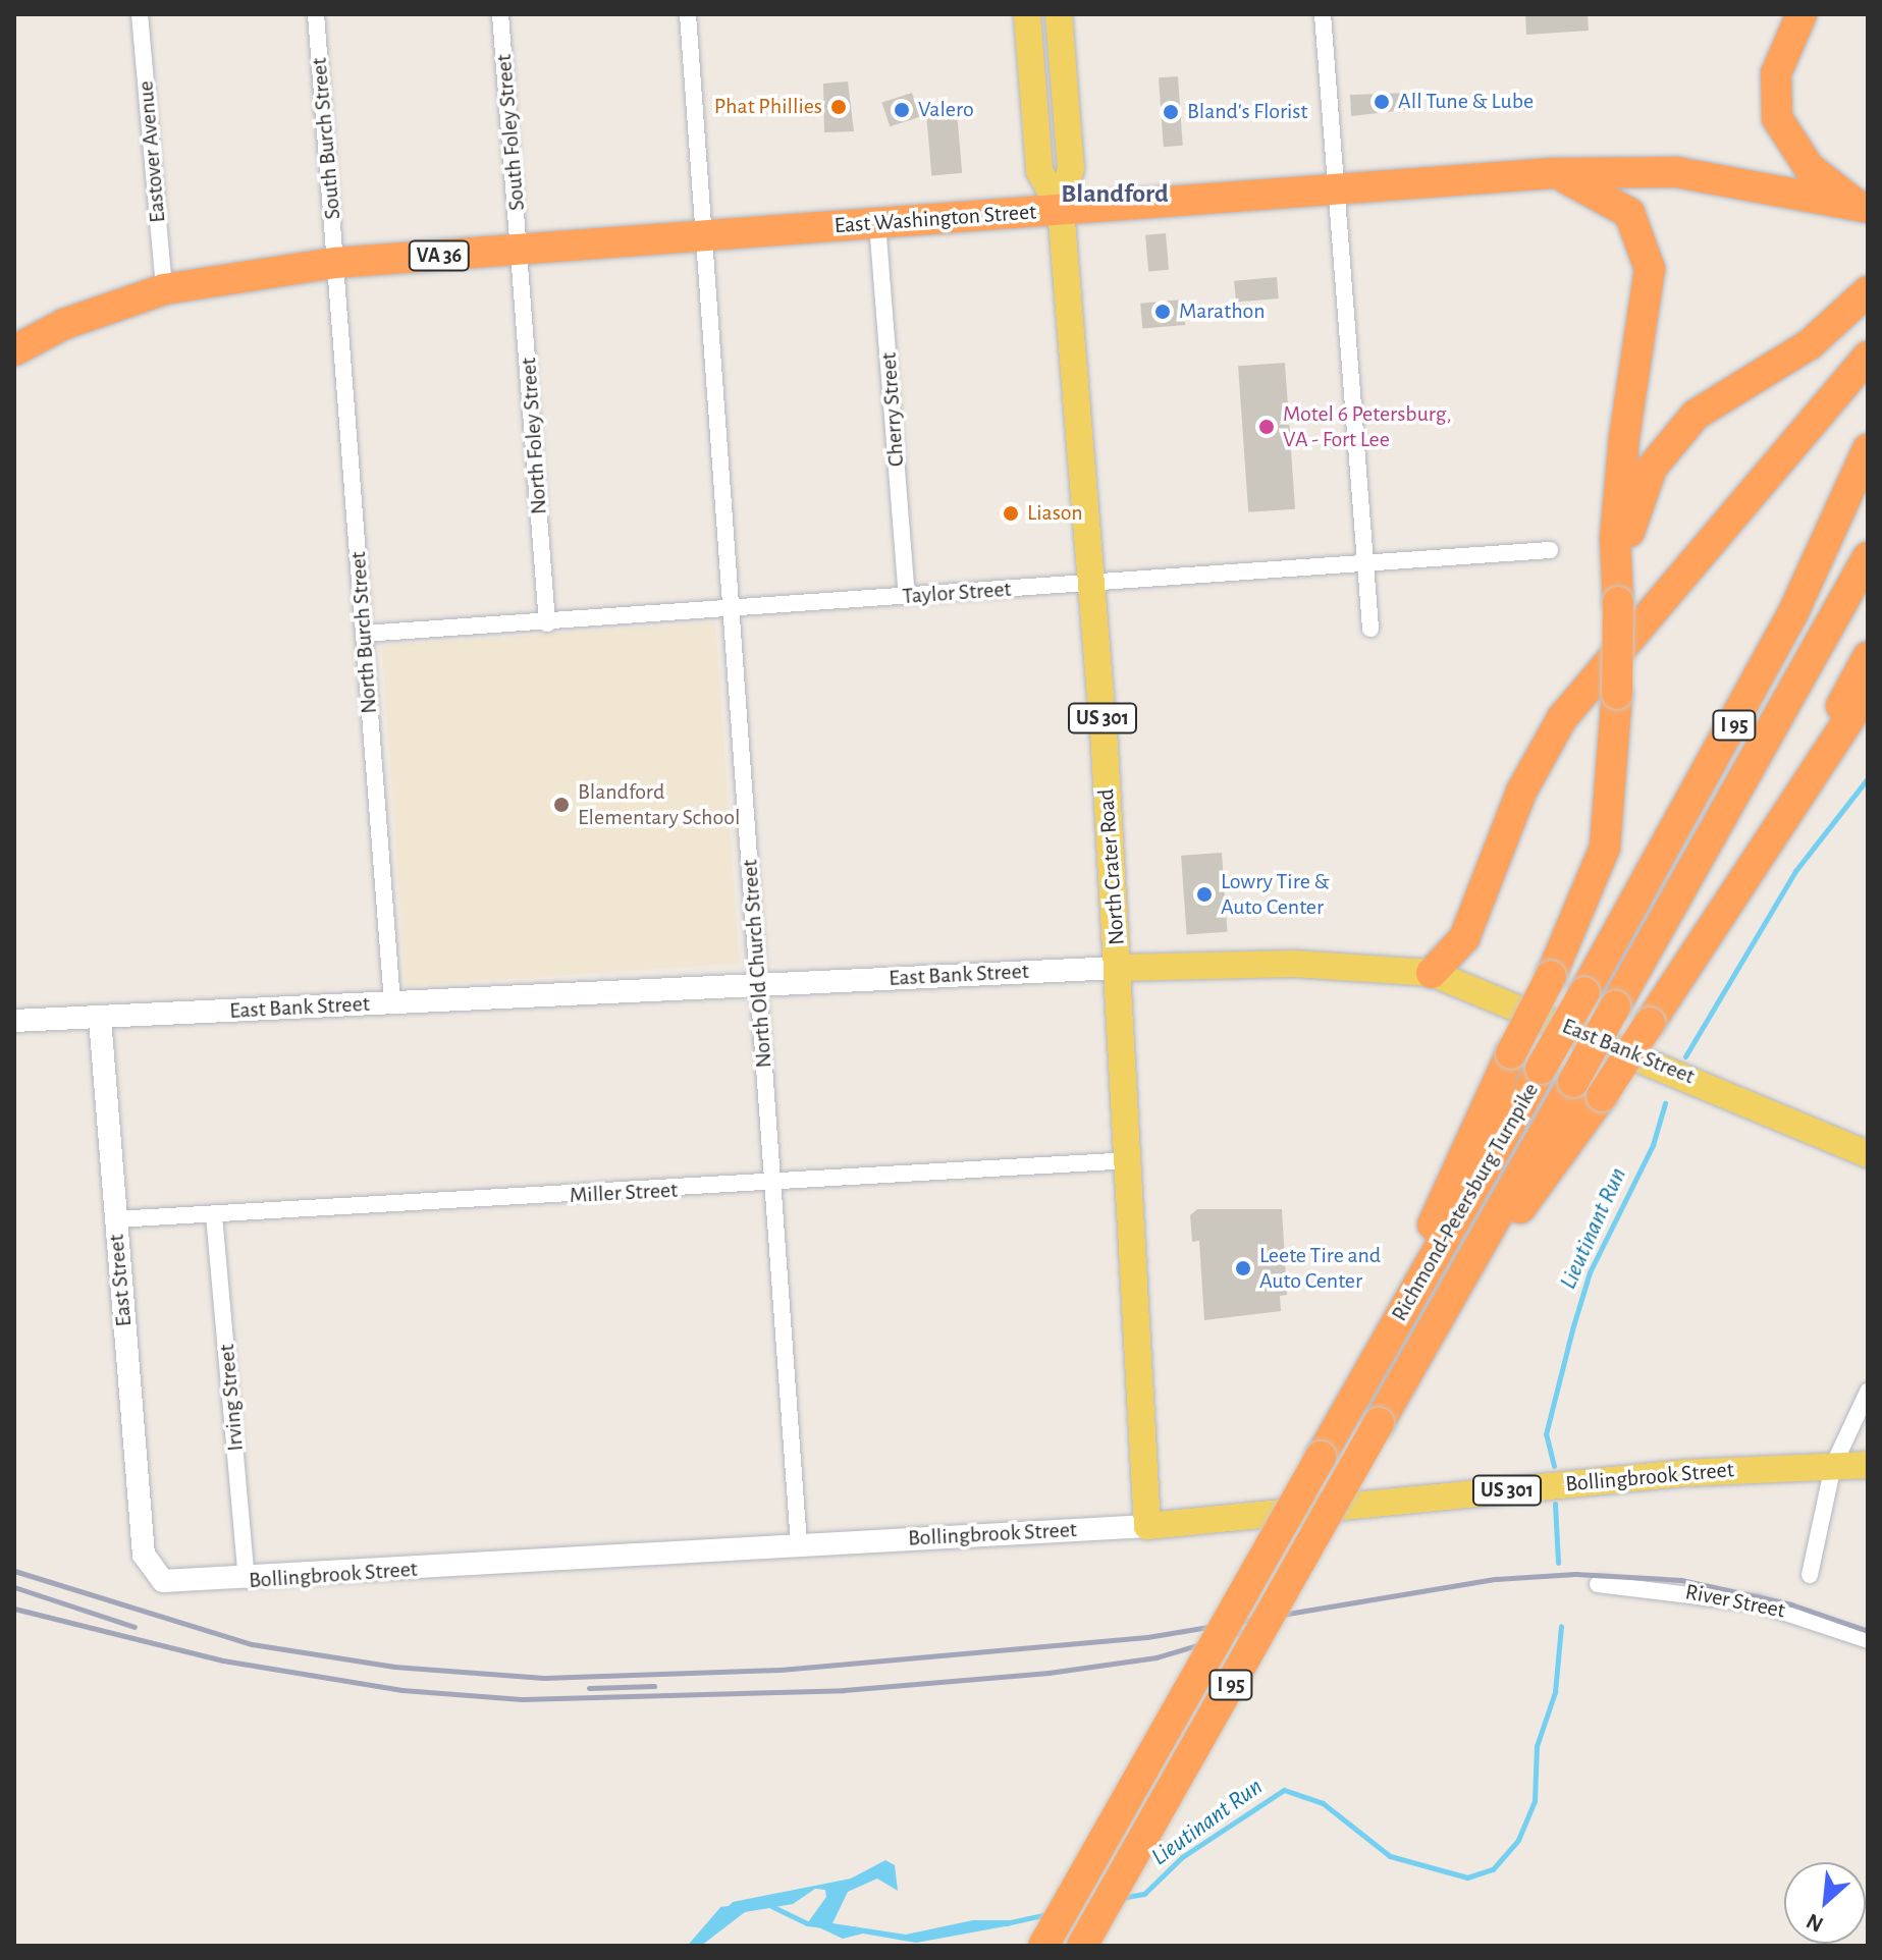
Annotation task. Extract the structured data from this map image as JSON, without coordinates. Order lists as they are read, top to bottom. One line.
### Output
{"streets":{"highway":["East Washington Street","VA 36","I 95","Richmond-Petersburg Turnpike"],"main road":["US 301","North Crater Road","East Bank Street","Bollingbrook Street"],"street":["South Foley Street","South Burch Street","Eastover Avenue","Cherry Street","North Foley Street","Taylor Street","North Burch Street","North Old Church Street","Miller Street","East Street","Irving Street","River Street"]},"crossings":[["South Foley Street","East Washington Street"],["South Foley Street","North Foley Street"],["South Burch Street","East Washington Street"],["South Burch Street","North Burch Street"],["Eastover Avenue","East Washington Street"],["East Washington Street","Cherry Street"],["East Washington Street","North Foley Street"],["East Washington Street","North Burch Street"],["East Washington Street","US 301"],["East Washington Street","North Crater Road"],["East Washington Street","North Old Church Street"],["Cherry Street","Taylor Street"],["North Foley Street","Taylor Street"],["Taylor Street","North Burch Street"],["Taylor Street","North Crater Road"],["Taylor Street","North Old Church Street"],["North Burch Street","East Bank Street"],["US 301","North Crater Road"],["North Crater Road","East Bank Street"],["North Crater Road","Miller Street"],["North Crater Road","Bollingbrook Street"],["North Old Church Street","East Bank Street"],["North Old Church Street","Miller Street"],["North Old Church Street","Bollingbrook Street"],["East Bank Street","East Street"],["Miller Street","East Street"],["Miller Street","Irving Street"],["East Street","Bollingbrook Street"],["Irving Street","Bollingbrook Street"]],"districts":["Blandford"],"water":["Lieutinant Run"],"places":["All Tune & Lube","Phat Phillies","Valero","Bland's Florist","Marathon","Motel 6 Petersburg, VA - Fort Lee","Liason","Blandford Elementary School","Lowry Tire & Auto Center","Leete Tire and Auto Center"],"north":"bottom left"}
